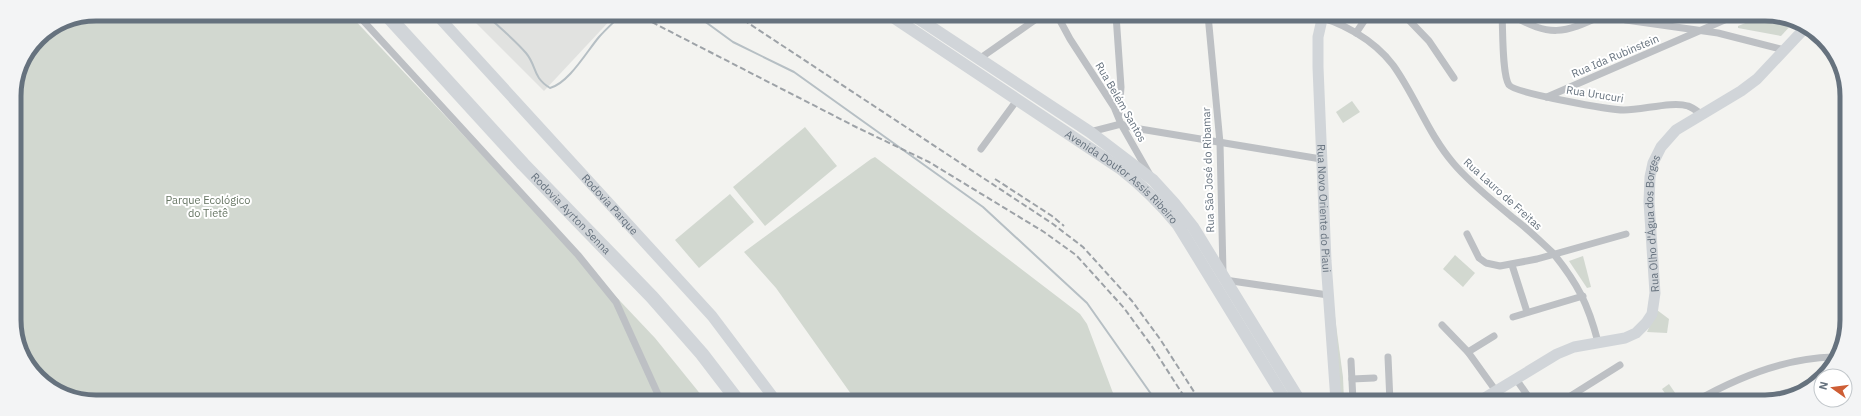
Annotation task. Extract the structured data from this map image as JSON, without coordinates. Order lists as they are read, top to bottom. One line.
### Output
{"streets":{"highway":["Rodovia Ayrton Senna"],"main road":["Avenida Doutor Assis Ribeiro"],"street":["Rua Ida Rubinstein","Rua Urucuri","Rua Belém Santos","Rua São José do Ribamar","Rua Lauro de Freitas","Rodovia Parque","Rua Novo Oriente do Piaui","Rua Olho d'Água dos Borges"]},"crossings":[["Rua Ida Rubinstein","Rua Urucuri"],["Rua Urucuri","Rua Olho d'Água dos Borges"],["Rua Belém Santos","Avenida Doutor Assis Ribeiro"],["Rua São José do Ribamar","Avenida Doutor Assis Ribeiro"],["Rua Lauro de Freitas","Rua Olho d'Água dos Borges"]],"parks":["Parque Ecológico do Tietê"],"north":"left"}
